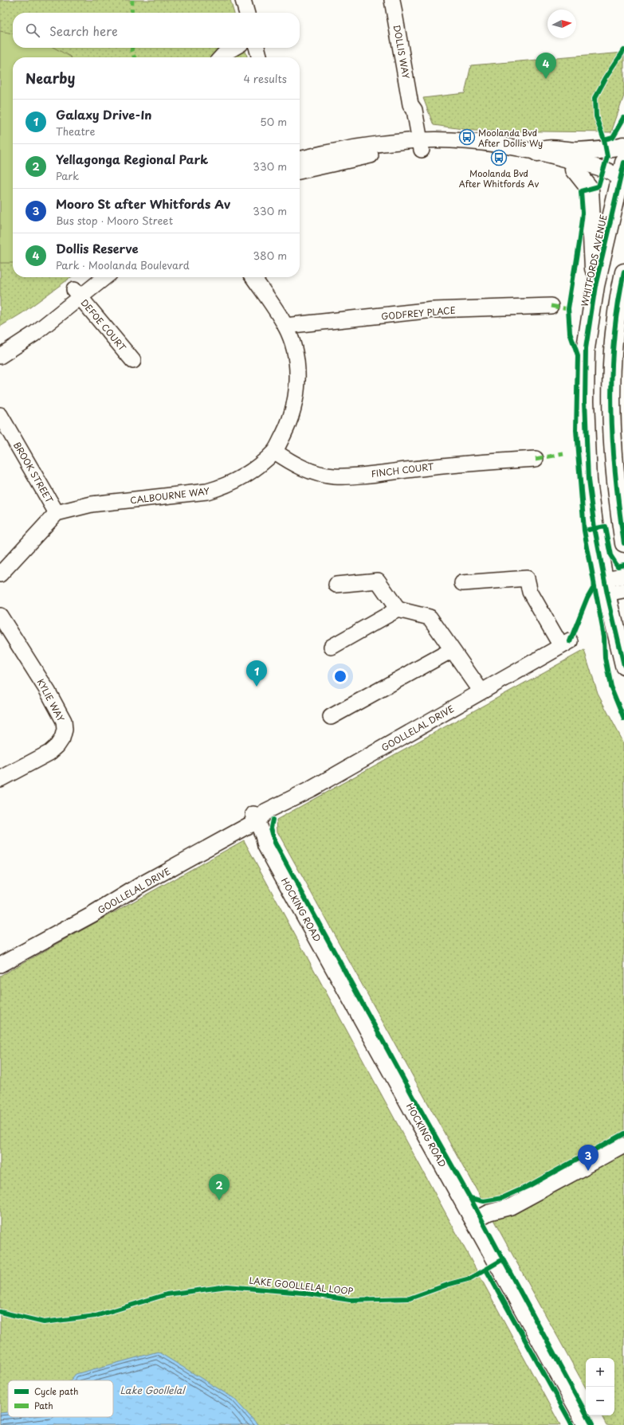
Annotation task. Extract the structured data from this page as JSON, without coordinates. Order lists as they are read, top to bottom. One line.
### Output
{"streets":{"main road":["WHITFORDS AVENUE"],"street":["DOLLIS WAY","GODFREY PLACE","DEFOE COURT","FINCH COURT","BROOK STREET","CALBOURNE WAY","KYLIE WAY","GOOLLELAL DRIVE","HOCKING ROAD"],"cycle path":["LAKE GOOLLELAL LOOP"]},"crossings":[["GODFREY PLACE","CALBOURNE WAY"],["FINCH COURT","CALBOURNE WAY"],["BROOK STREET","CALBOURNE WAY"],["GOOLLELAL DRIVE","HOCKING ROAD"]],"water":["Lake Goollelal"],"places":{"bus stop":["Moolanda Bvd After Dollis Wy","Moolanda Bvd After Whitfords Av"]},"legend":["Cycle path","Path"],"north":"right","page":{"search":"Search here","pins":["4","1","3","2"],"heading":["Nearby","4 results"],"list":[{"mark":"1","name":"Galaxy Drive-In","note":"Theatre","value":"50 m"},{"mark":"2","name":"Yellagonga Regional Park","note":"Park","value":"330 m"},{"mark":"3","name":"Mooro St after Whitfords Av","note":"Bus stop · Mooro Street","value":"330 m"},{"mark":"4","name":"Dollis Reserve","note":"Park · Moolanda Boulevard","value":"380 m"}],"map_buttons":["+","−"]}}
